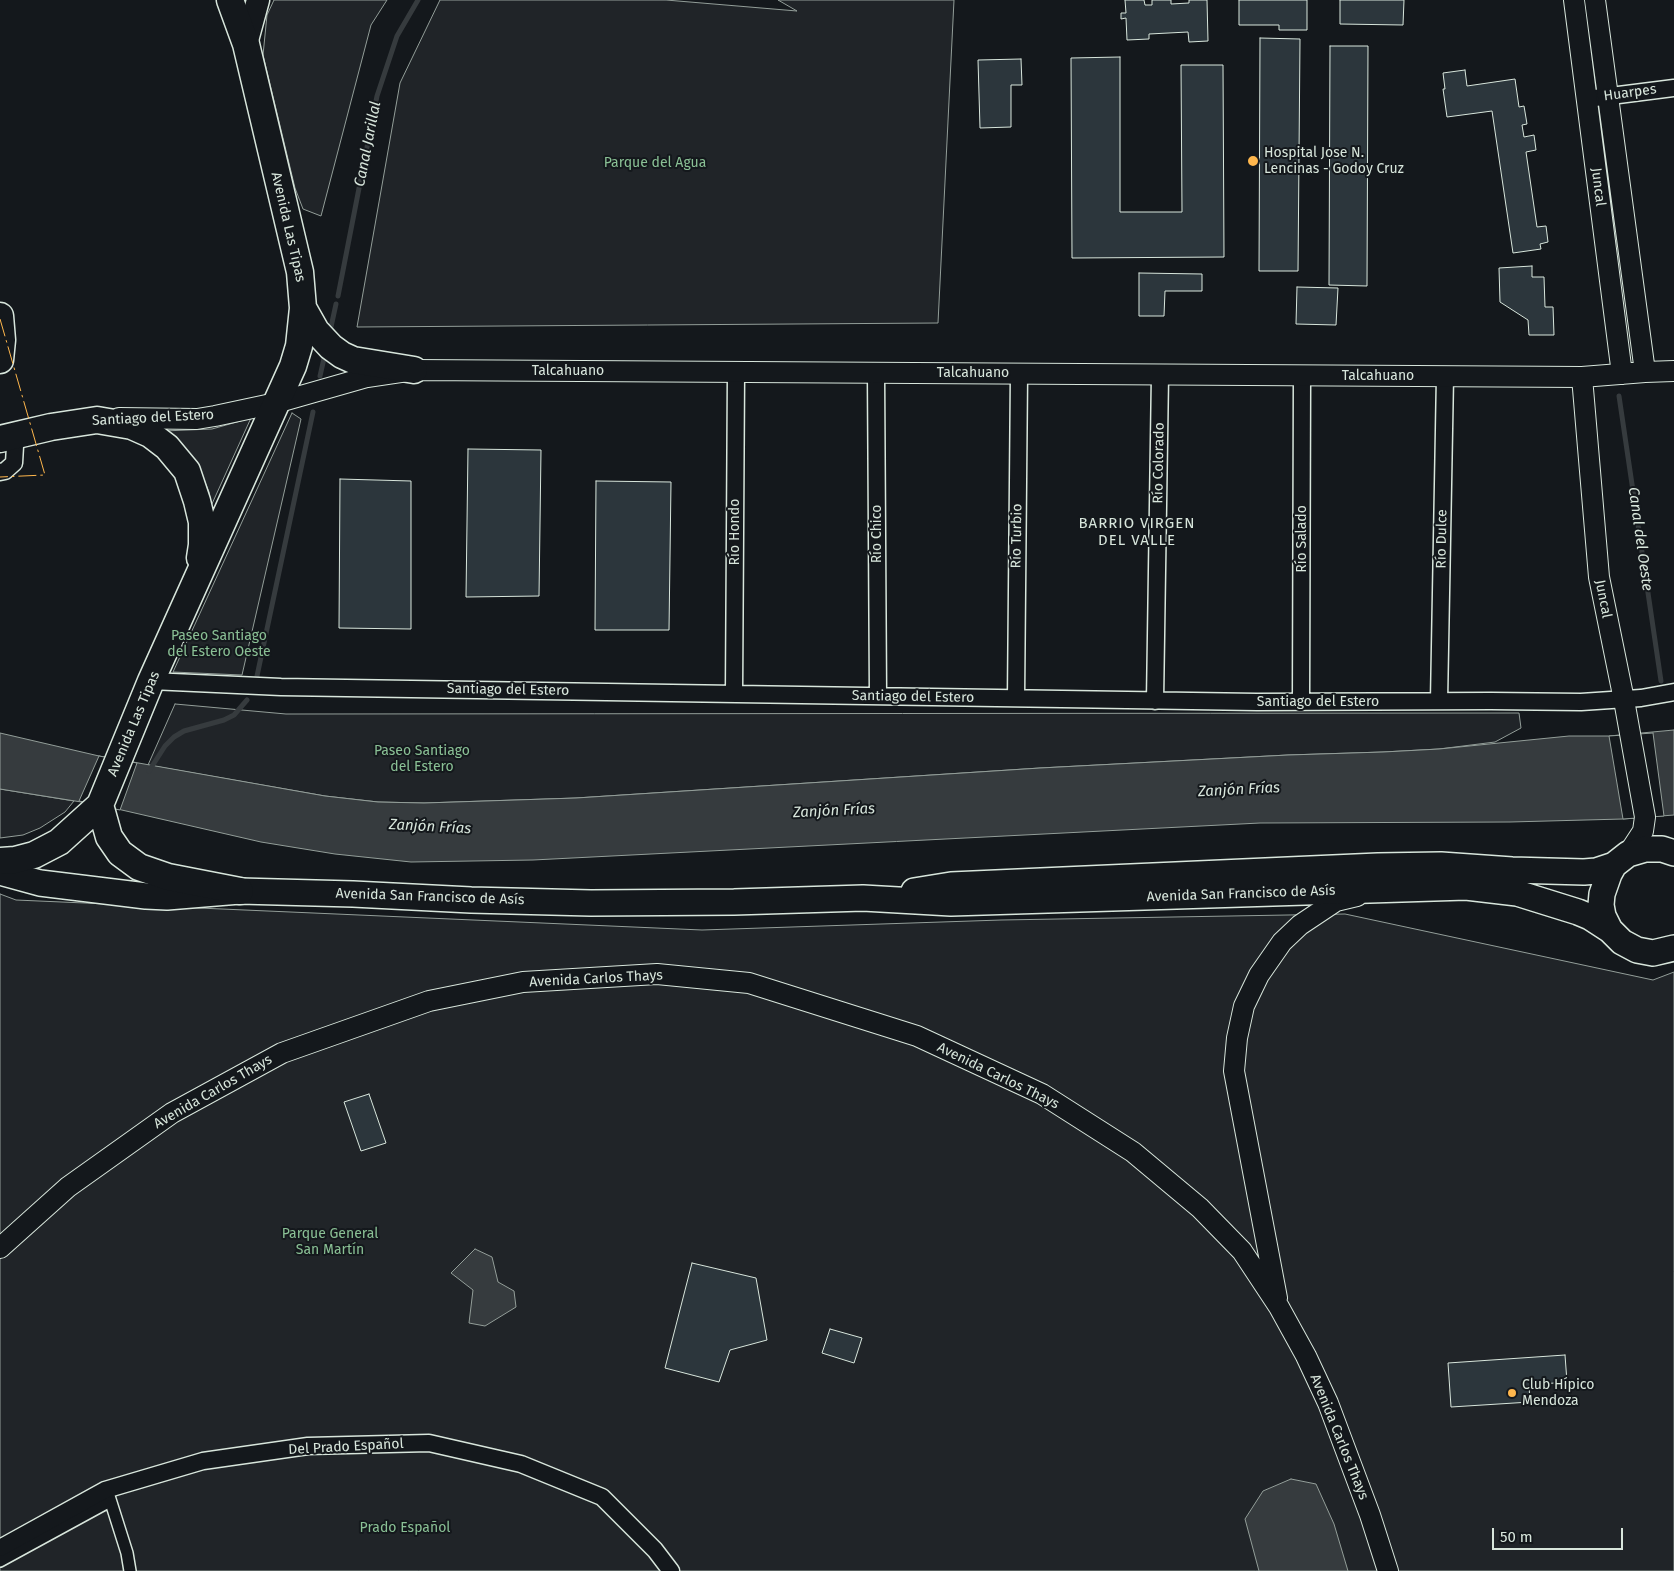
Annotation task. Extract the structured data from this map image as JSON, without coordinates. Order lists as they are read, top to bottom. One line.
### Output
{"streets":{"highway":["Avenida Las Tipas","Santiago del Estero"],"main road":["Avenida San Francisco de Asís"],"street":["Huarpes","Juncal","Talcahuano","Río Colorado","Río Hondo","Río Chico","Río Turbio","Río Salado","Río Dulce","Avenida Carlos Thays","Del Prado Español"]},"crossings":[["Huarpes","Juncal"],["Juncal","Talcahuano"],["Juncal","Santiago del Estero"],["Juncal","Avenida San Francisco de Asís"],["Avenida Las Tipas","Talcahuano"],["Avenida Las Tipas","Santiago del Estero"],["Talcahuano","Santiago del Estero"],["Talcahuano","Río Colorado"],["Talcahuano","Río Hondo"],["Talcahuano","Río Chico"],["Talcahuano","Río Turbio"],["Talcahuano","Río Salado"],["Talcahuano","Río Dulce"],["Santiago del Estero","Río Colorado"],["Santiago del Estero","Río Hondo"],["Santiago del Estero","Río Chico"],["Santiago del Estero","Río Turbio"],["Santiago del Estero","Río Salado"],["Santiago del Estero","Río Dulce"],["Avenida San Francisco de Asís","Avenida Carlos Thays"]],"districts":["BARRIO VIRGEN DEL VALLE"],"water":["Canal Jarillal","Canal del Oeste","Zanjón Frías"],"parks":["Parque del Agua","Paseo Santiago del Estero Oeste","Paseo Santiago del Estero","Parque General San Martín","Prado Español"],"places":["Hospital Jose N. Lencinas - Godoy Cruz","Club Hípico Mendoza"],"scale_bar":"50 m"}
